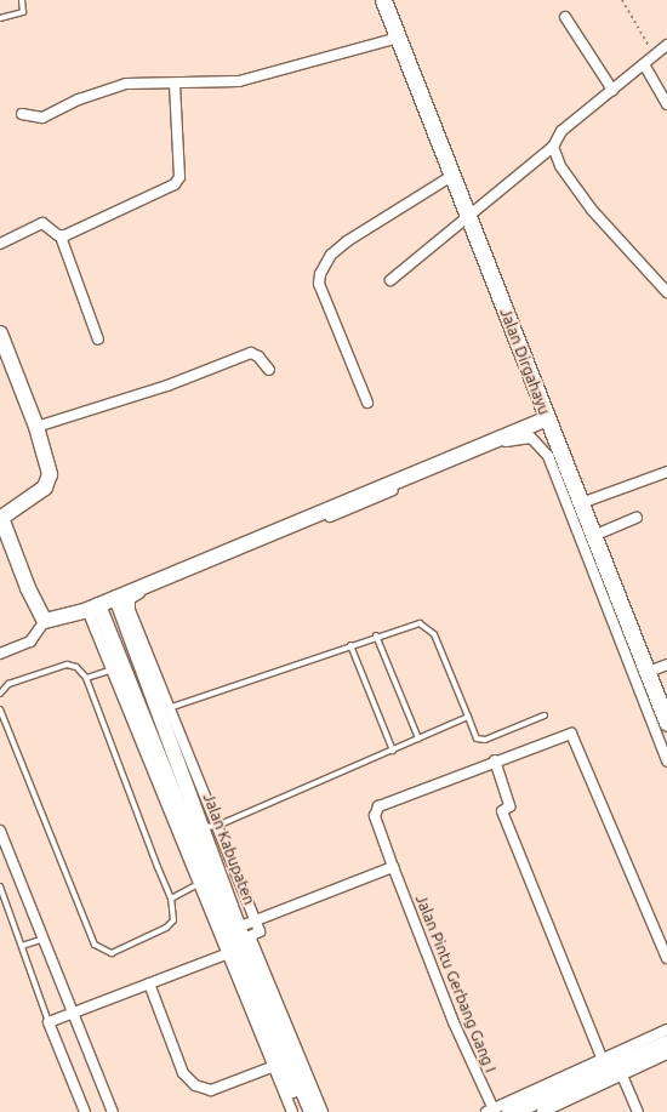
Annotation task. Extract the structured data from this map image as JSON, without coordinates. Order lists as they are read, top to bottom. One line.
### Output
{"streets":{"main road":["Jalan Dirgahayu"],"street":["Jalan Kabupaten","Jalan Pintu Gerbang Gang I"]}}
